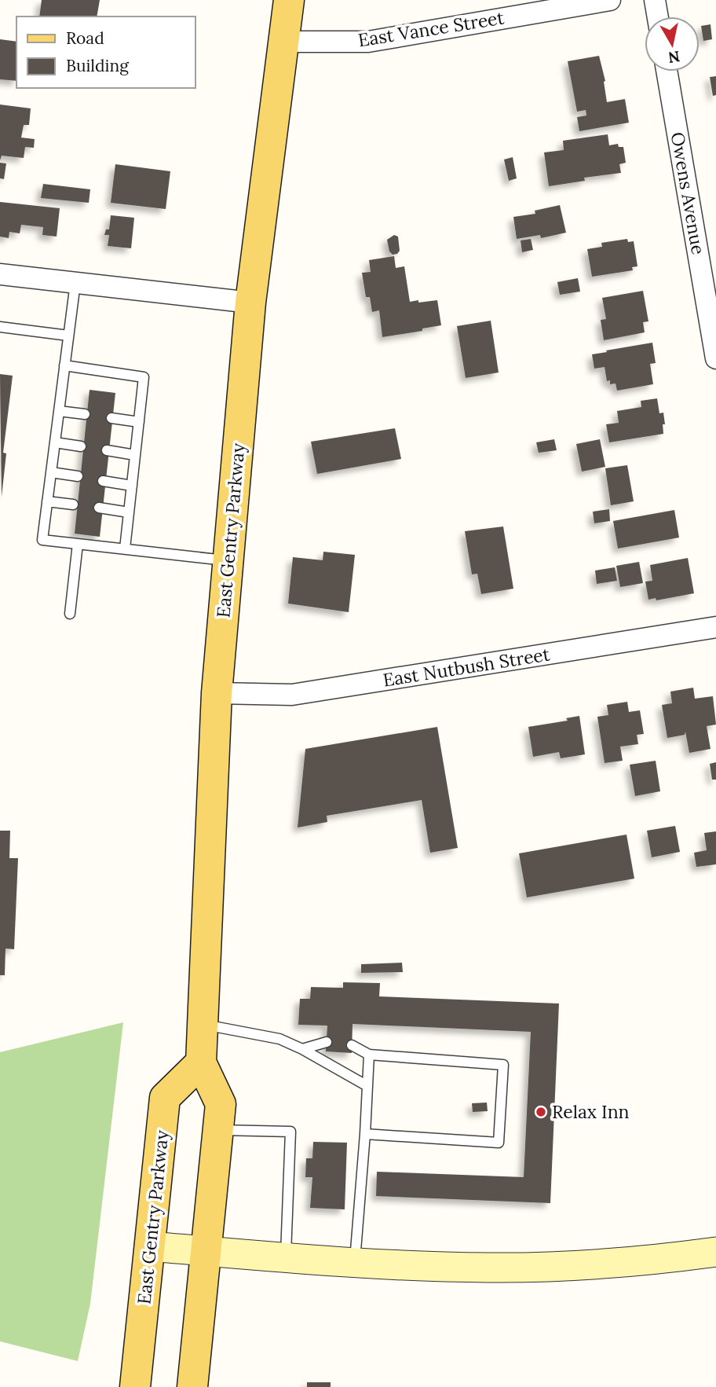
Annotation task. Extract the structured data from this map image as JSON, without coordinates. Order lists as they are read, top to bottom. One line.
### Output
{"streets":{"main road":["East Gentry Parkway"],"street":["East Vance Street","Owens Avenue","East Nutbush Street"]},"crossings":[["East Vance Street","East Gentry Parkway"],["East Gentry Parkway","East Nutbush Street"]],"places":["Relax Inn"],"legend":["Road","Building"],"north":"bottom"}
